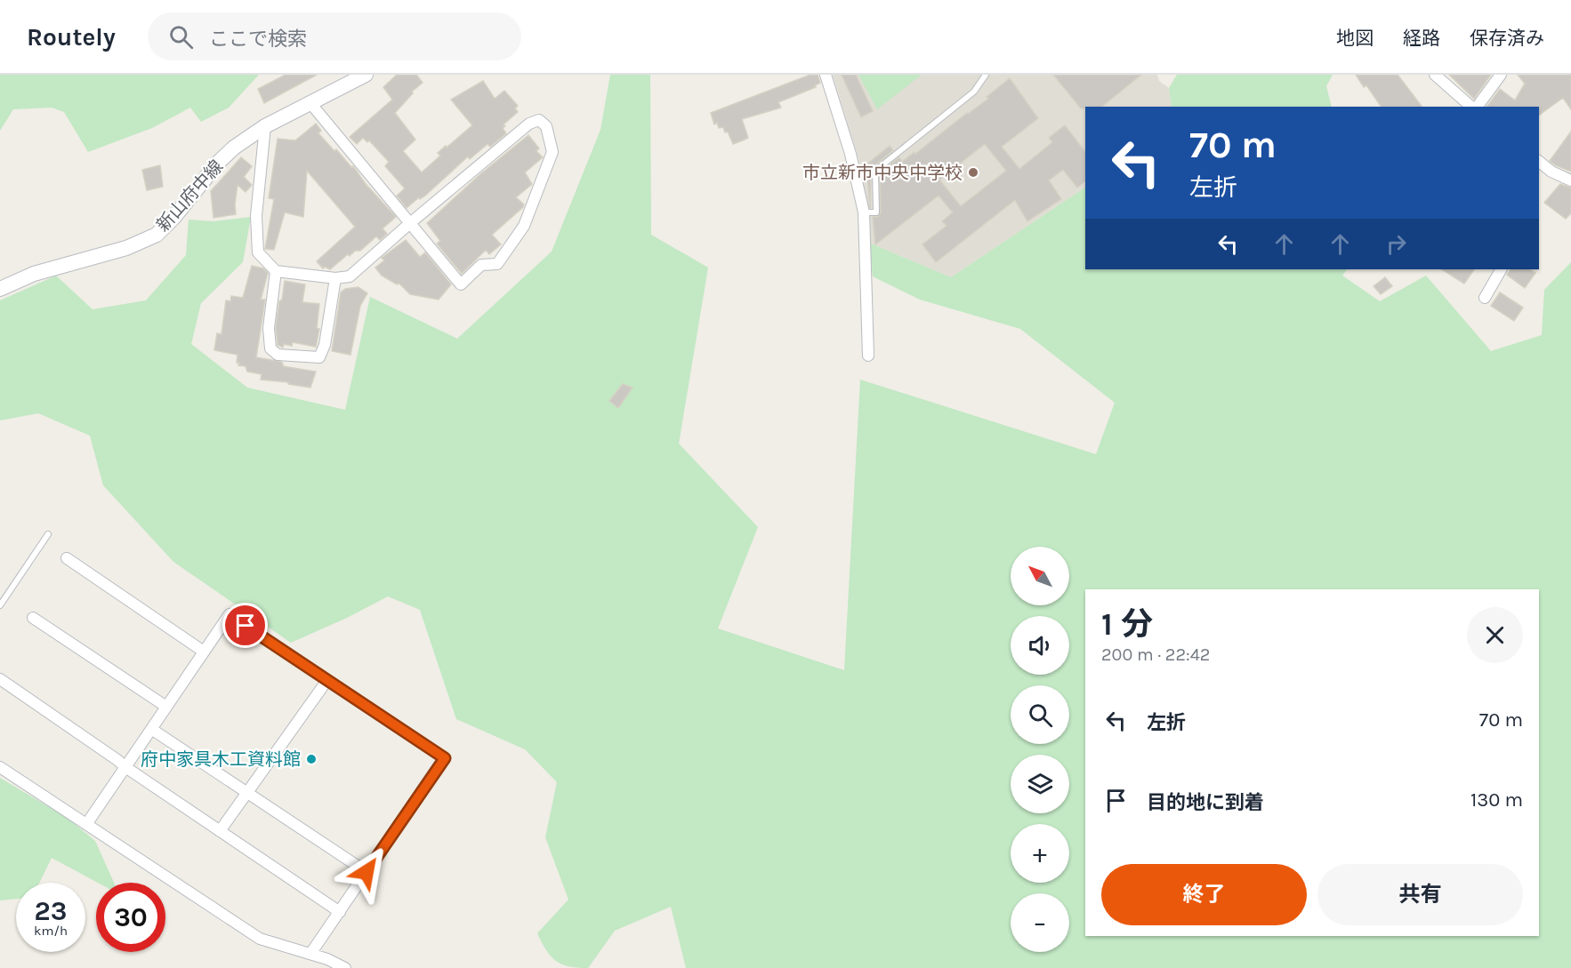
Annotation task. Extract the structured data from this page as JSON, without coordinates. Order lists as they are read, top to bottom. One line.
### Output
{"streets":{"main road":["新山府中線"]},"places":["市立新市中央中学校","府中家具木工資料館"],"north":"top left","page":{"header":"Routely","search":"ここで検索","nav":["地図","経路","保存済み"],"turn":["70 m","左折"],"map_buttons":["+","−"],"heading":["1 分","200 m · 22:42"],"list":[{"name":"左折","value":"70 m"},{"name":"目的地に到着","value":"130 m"}],"buttons":["終了","共有"],"speed":"23 km/h","limit":"30"}}
